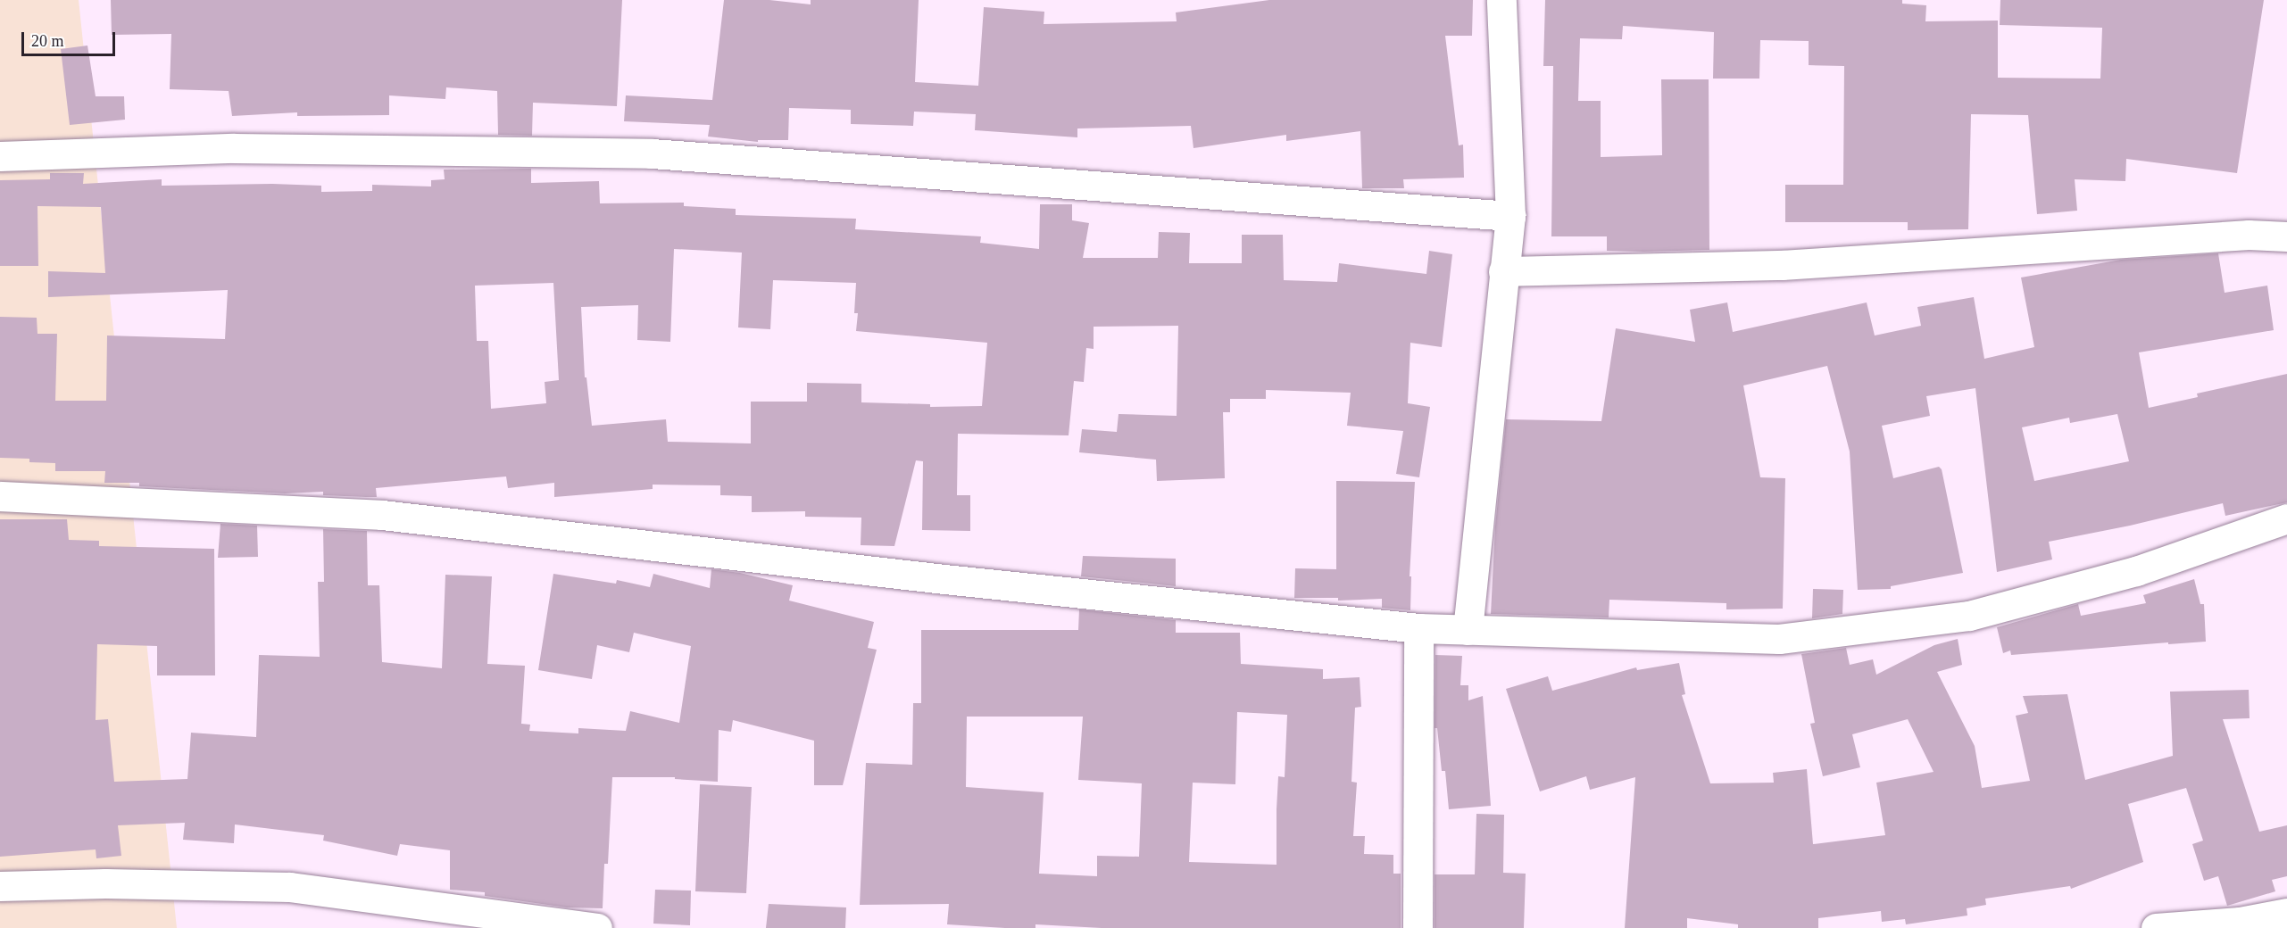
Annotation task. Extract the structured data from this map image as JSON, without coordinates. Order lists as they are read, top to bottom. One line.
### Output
{"scale_bar":"20 m"}
